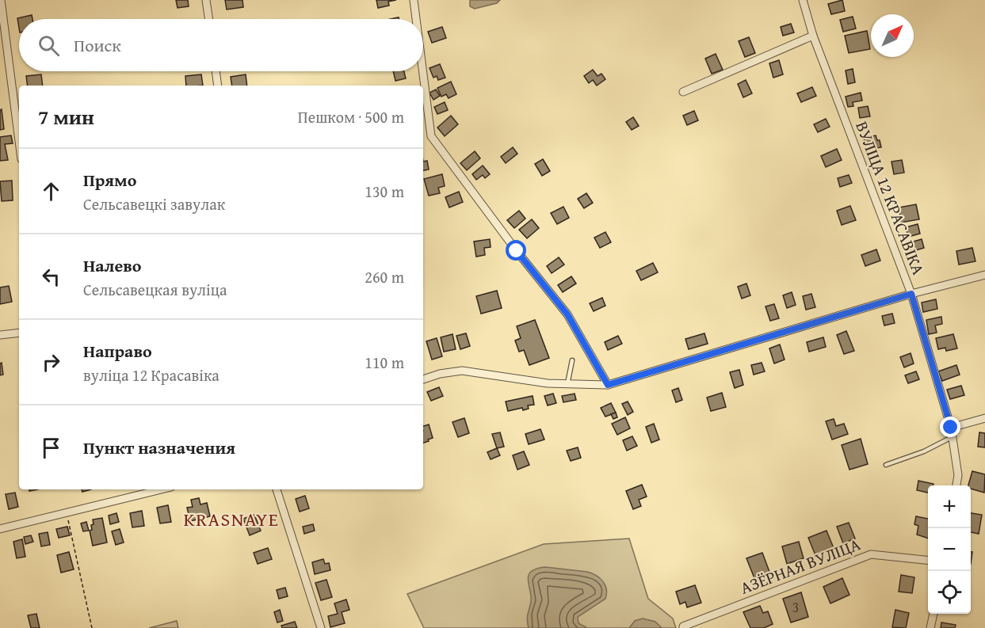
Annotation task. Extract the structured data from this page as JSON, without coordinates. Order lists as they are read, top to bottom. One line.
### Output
{"streets":{"street":["ВУЛІЦА 12 КРАСАВІКА","АЗЁРНАЯ ВУЛІЦА"]},"districts":["KRASNAYE"],"house_numbers":["3"],"north":"top right","page":{"search":"Поиск","heading":["7 мин","Пешком · 500 m"],"list":[["Прямо","Сельсавецкі завулак","130 m"],["Налево","Сельсавецкая вуліца","260 m"],["Направо","вуліца 12 Красавіка","110 m"],"Пункт назначения"],"map_buttons":["+","−"]}}
